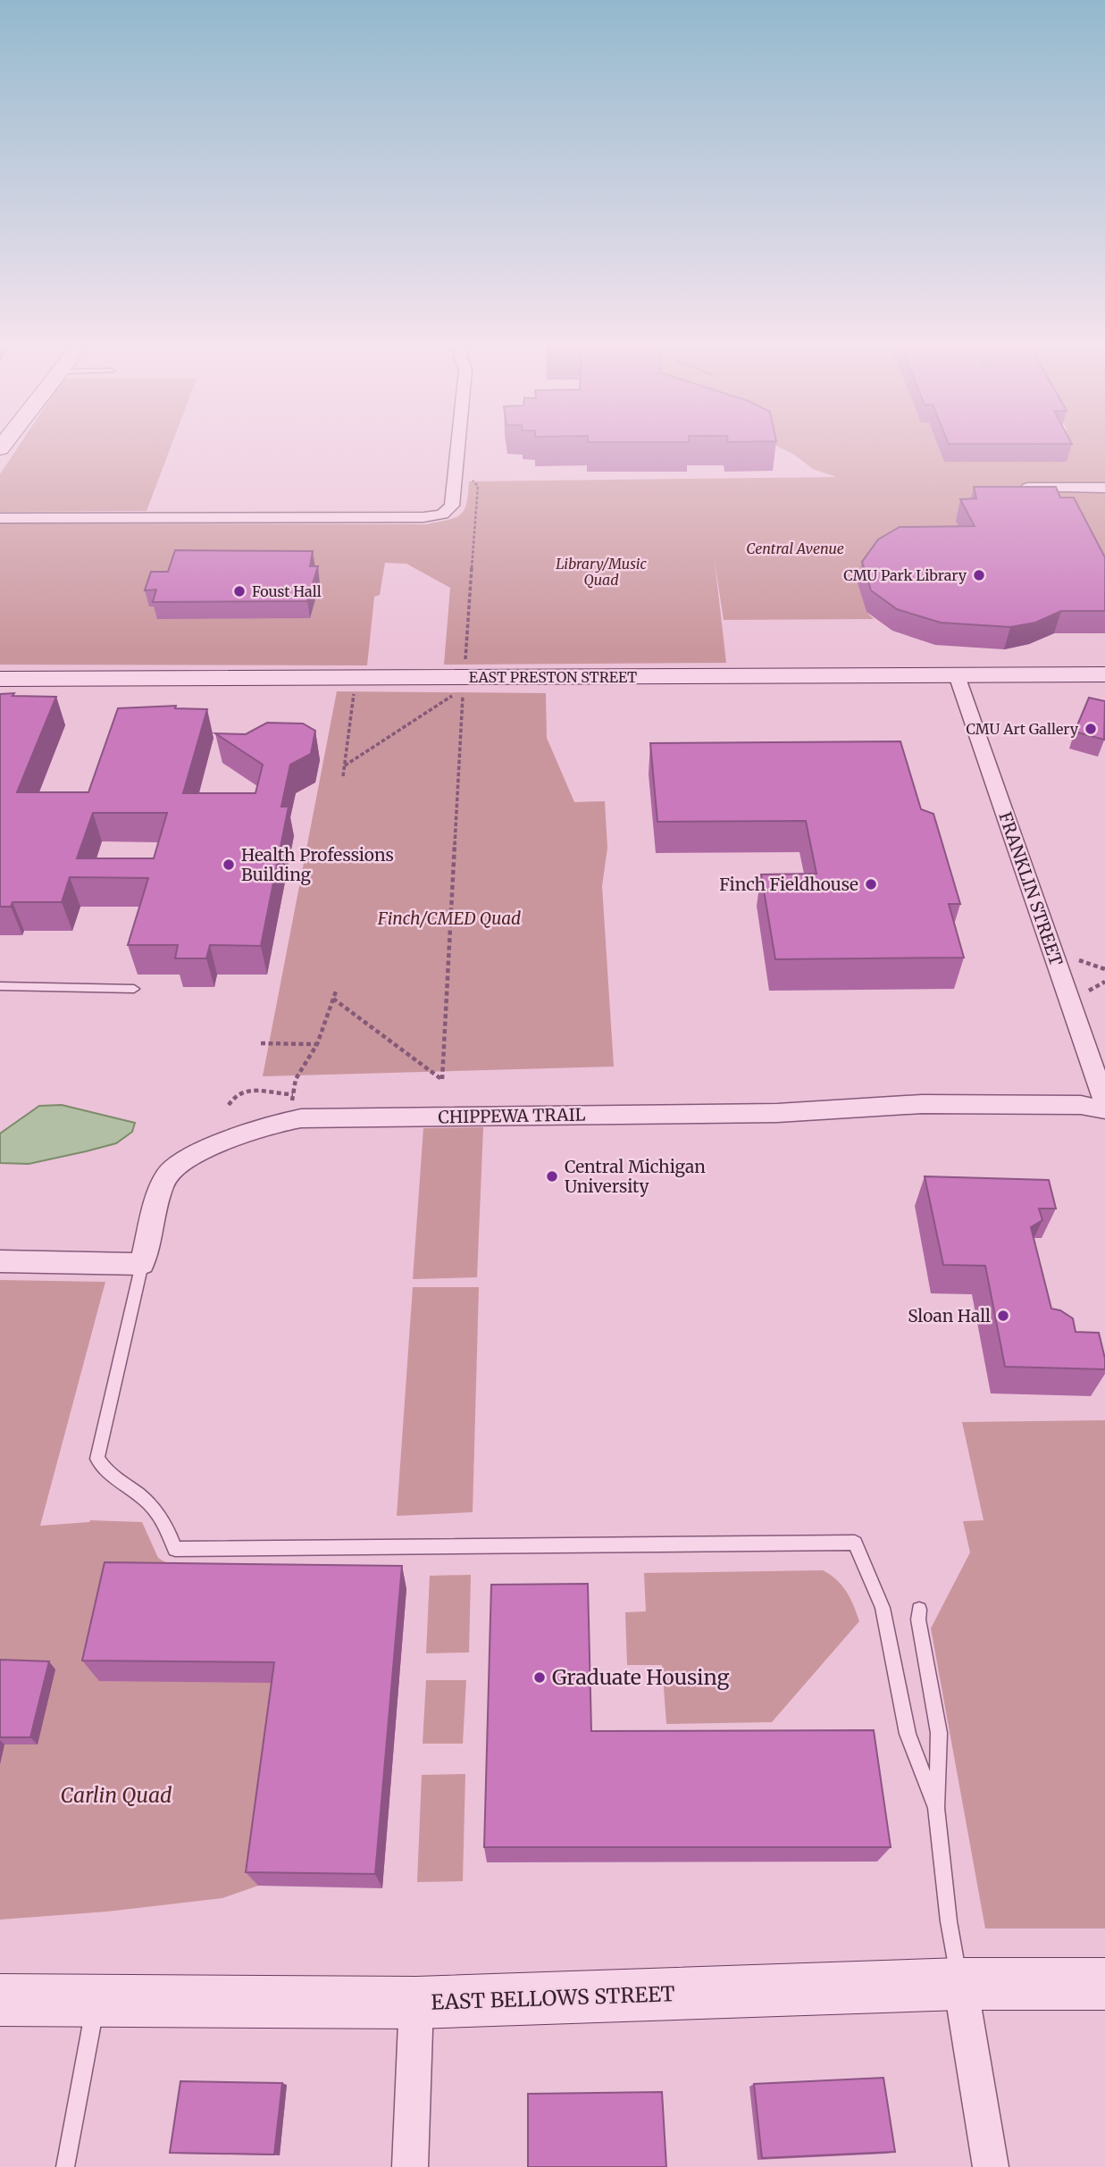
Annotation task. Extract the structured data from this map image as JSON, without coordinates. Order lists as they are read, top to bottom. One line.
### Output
{"streets":{"street":["EAST PRESTON STREET","FRANKLIN STREET","CHIPPEWA TRAIL","EAST BELLOWS STREET"]},"crossings":[["EAST PRESTON STREET","FRANKLIN STREET"]],"parks":["Central Avenue","Library/Music Quad","Finch/CMED Quad","Carlin Quad"],"places":["CMU Park Library","Foust Hall","CMU Art Gallery","Health Professions Building","Finch Fieldhouse","Central Michigan University","Sloan Hall","Graduate Housing"]}
